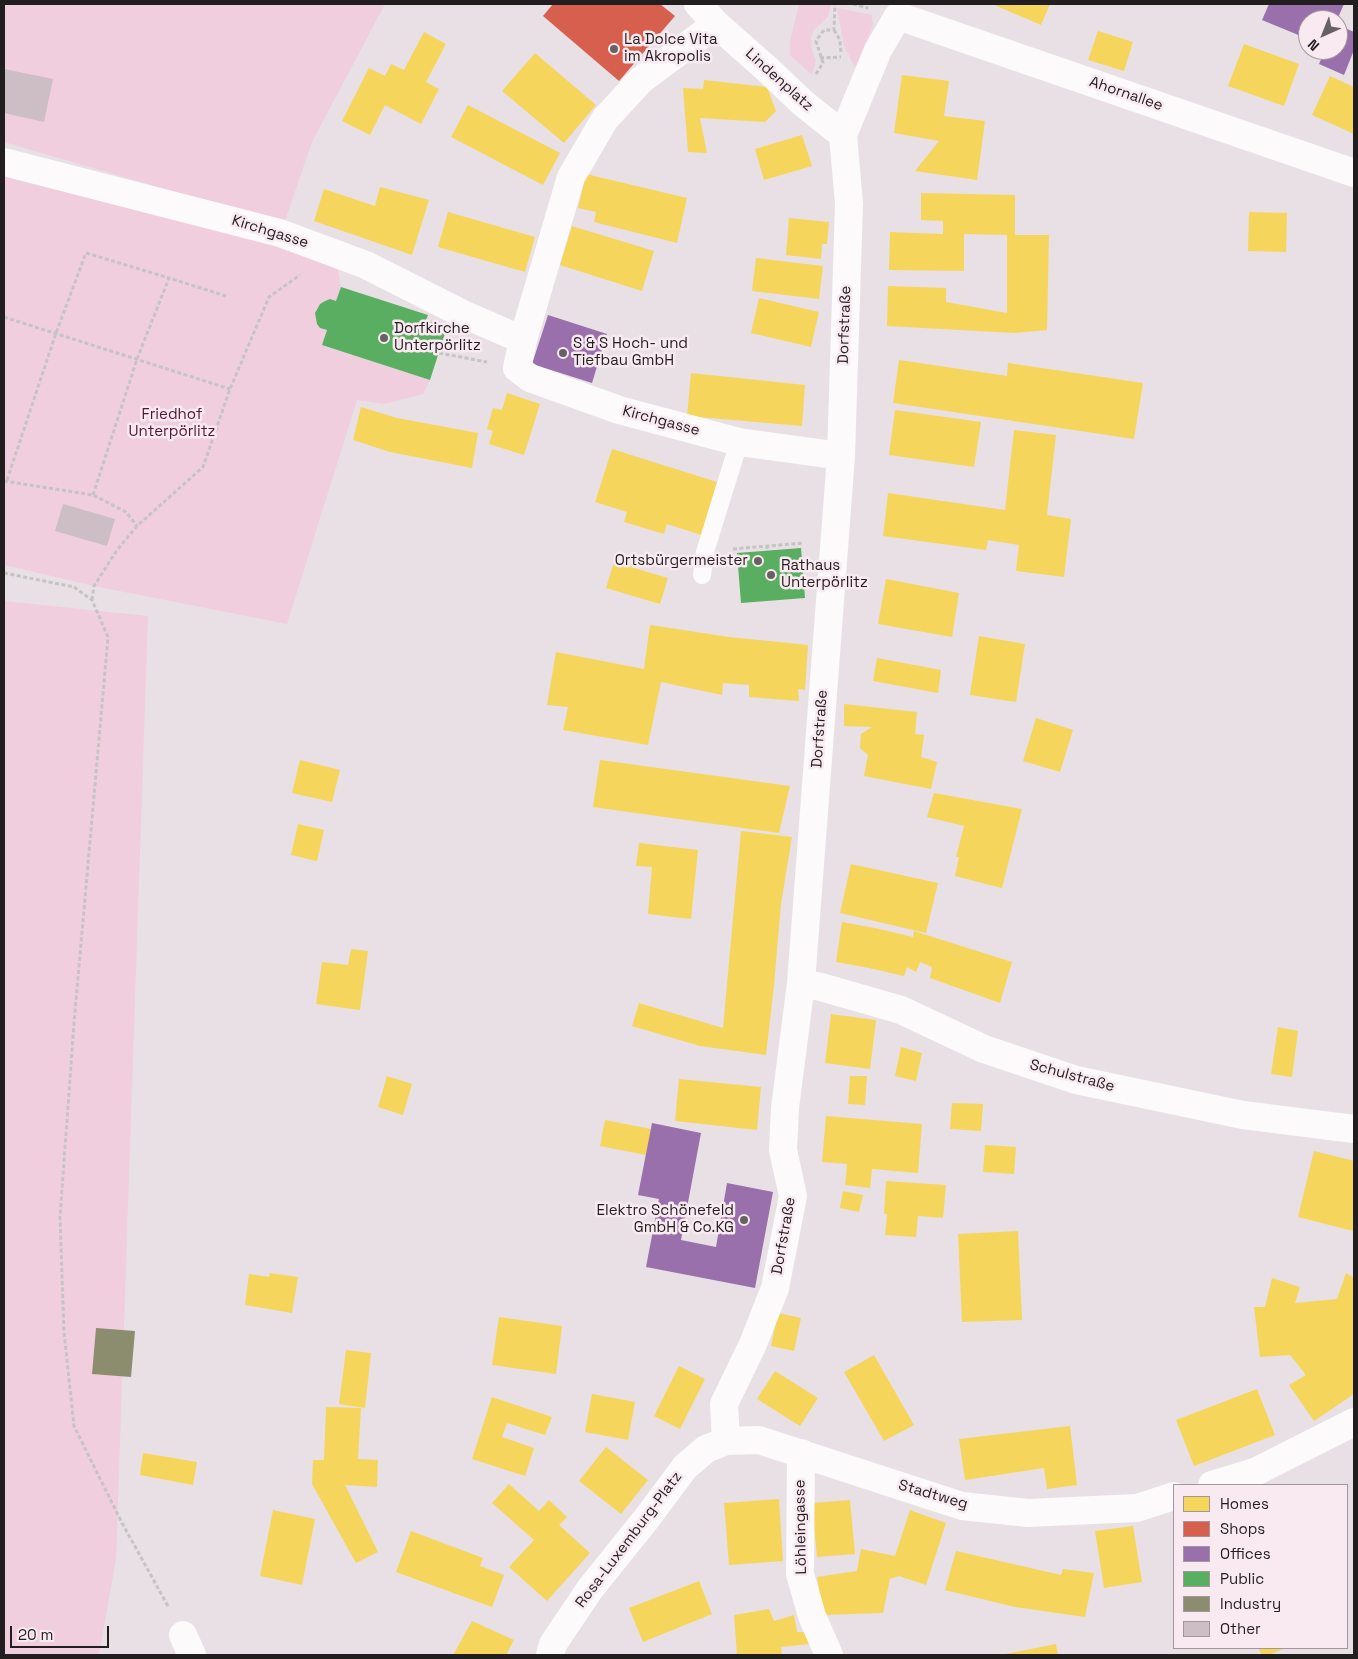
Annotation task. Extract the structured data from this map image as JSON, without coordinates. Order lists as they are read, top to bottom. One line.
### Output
{"streets":{"street":["Lindenplatz","Ahornallee","Kirchgasse","Dorfstraße","Schulstraße","Stadtweg","Löhleingasse","Rosa-Luxemburg-Platz"]},"crossings":[["Lindenplatz","Dorfstraße"],["Ahornallee","Dorfstraße"],["Kirchgasse","Dorfstraße"],["Dorfstraße","Schulstraße"],["Dorfstraße","Stadtweg"],["Dorfstraße","Rosa-Luxemburg-Platz"],["Stadtweg","Löhleingasse"],["Stadtweg","Rosa-Luxemburg-Platz"]],"parks":["Friedhof Unterpörlitz"],"places":["La Dolce Vita im Akropolis","Dorfkirche Unterpörlitz","S & S Hoch- und Tiefbau GmbH","Ortsbürgermeister","Rathaus Unterpörlitz","Elektro Schönefeld GmbH & Co.KG"],"legend":["Homes","Shops","Offices","Public","Industry","Other"],"scale_bar":"20 m","north":"bottom left"}
